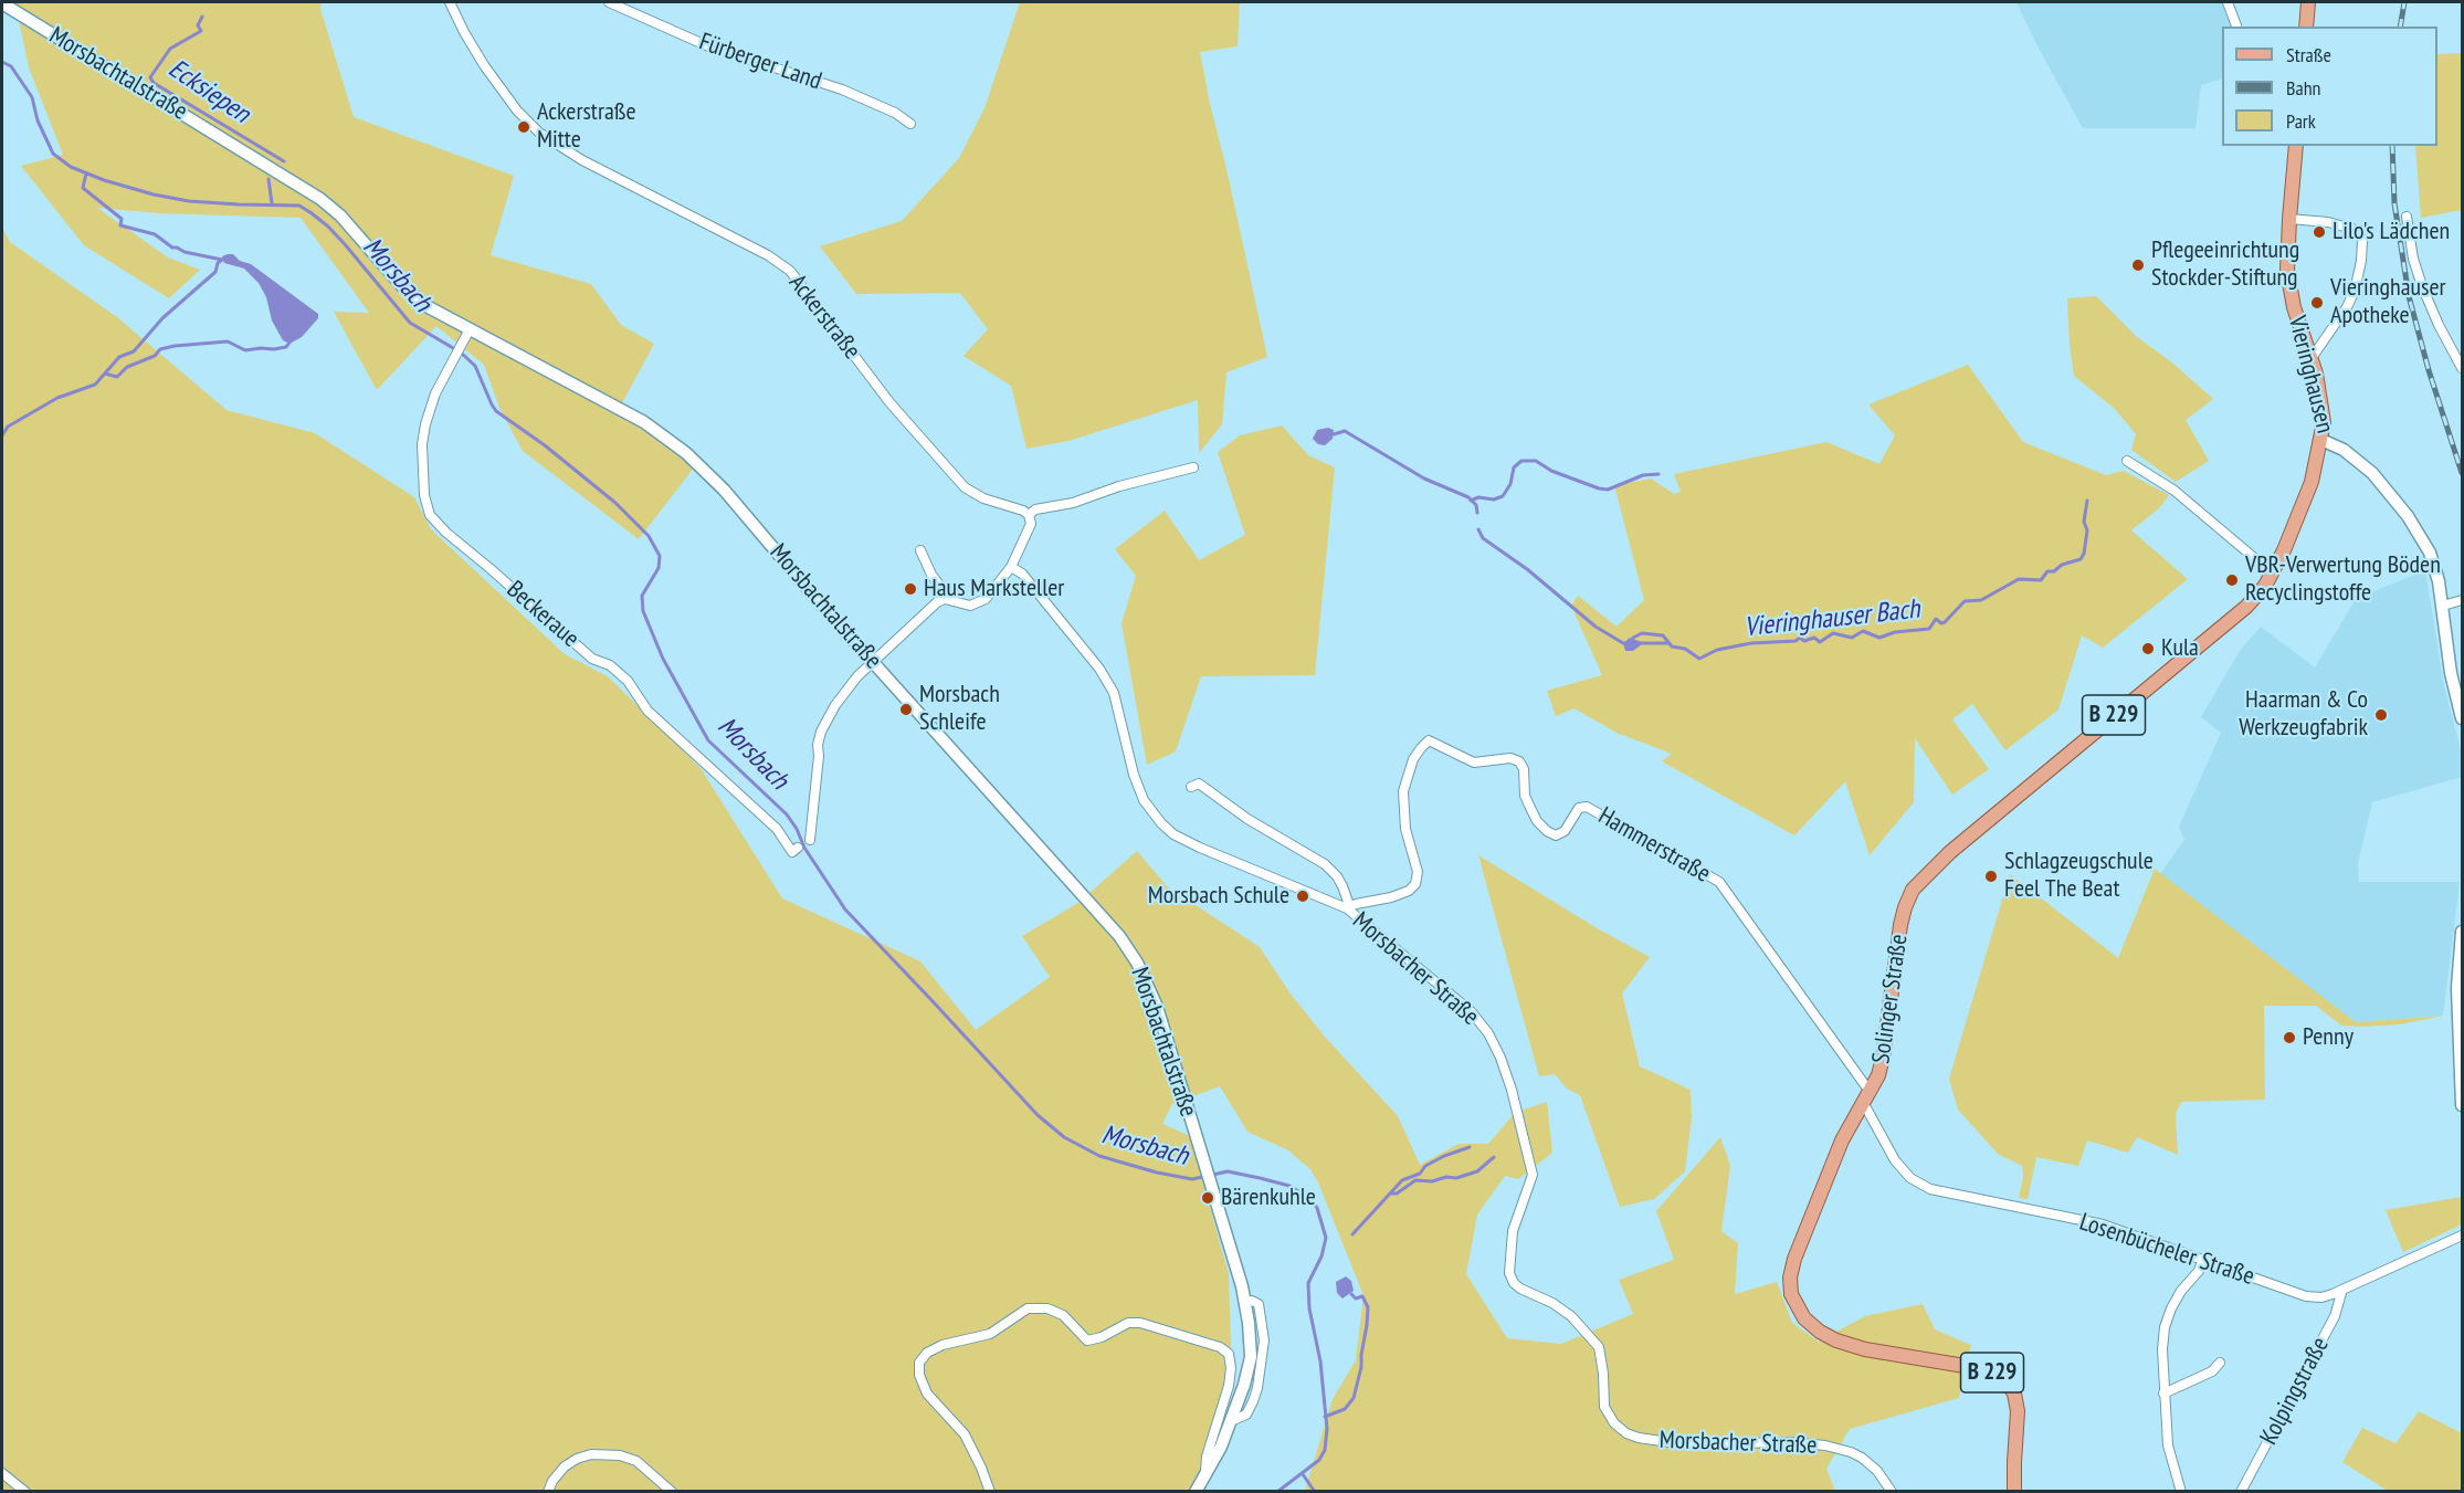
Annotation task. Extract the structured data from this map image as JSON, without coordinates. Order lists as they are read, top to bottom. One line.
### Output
{"streets":{"main road":["Morsbachtalstraße","Vieringhausen","B 229","Solinger Straße"],"street":["Fürberger Land","Ackerstraße","Beckeraue","Hammerstraße","Morsbacher Straße","Losenbücheler Straße","Kolpingstraße"]},"crossings":[["Morsbachtalstraße","Beckeraue"],["Vieringhausen","Solinger Straße"],["Hammerstraße","Morsbacher Straße"],["Hammerstraße","Solinger Straße"],["Hammerstraße","Losenbücheler Straße"],["Solinger Straße","Losenbücheler Straße"],["Losenbücheler Straße","Kolpingstraße"]],"water":["Ecksiepen","Morsbach","Vieringhauser Bach"],"places":["Ackerstraße Mitte","Lilo's Lädchen","Pflegeeinrichtung Stockder-Stiftung","Vieringhauser Apotheke","VBR-Verwertung Böden Recyclingstoffe","Haus Marksteller","Kula","Morsbach Schleife","Haarman & Co Werkzeugfabrik","Schlagzeugschule Feel The Beat","Morsbach Schule","Penny","Bärenkuhle"],"legend":["Straße","Bahn","Park"]}
